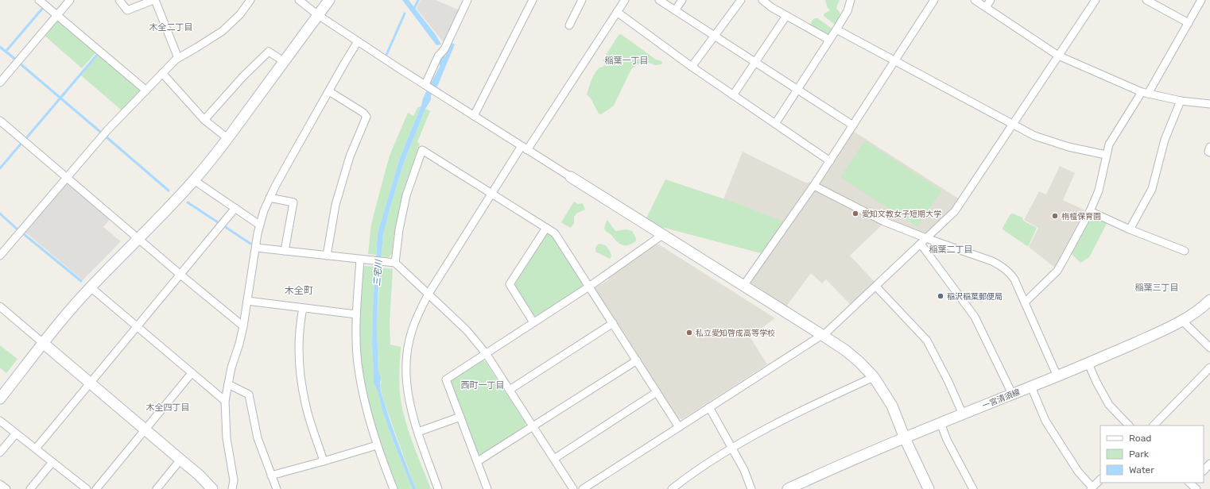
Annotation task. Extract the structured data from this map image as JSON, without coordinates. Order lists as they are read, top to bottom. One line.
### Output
{"streets":{"street":["一宮清須線"]},"districts":["木全二丁目","稲葉一丁目","稲葉二丁目","稲葉三丁目","木全町","西町一丁目","木全四丁目"],"water":["三宅川"],"places":["愛知文教女子短期大学","栴檀保育園","稲沢稲葉郵便局","私立愛知啓成高等学校"],"legend":["Road","Park","Water"]}
